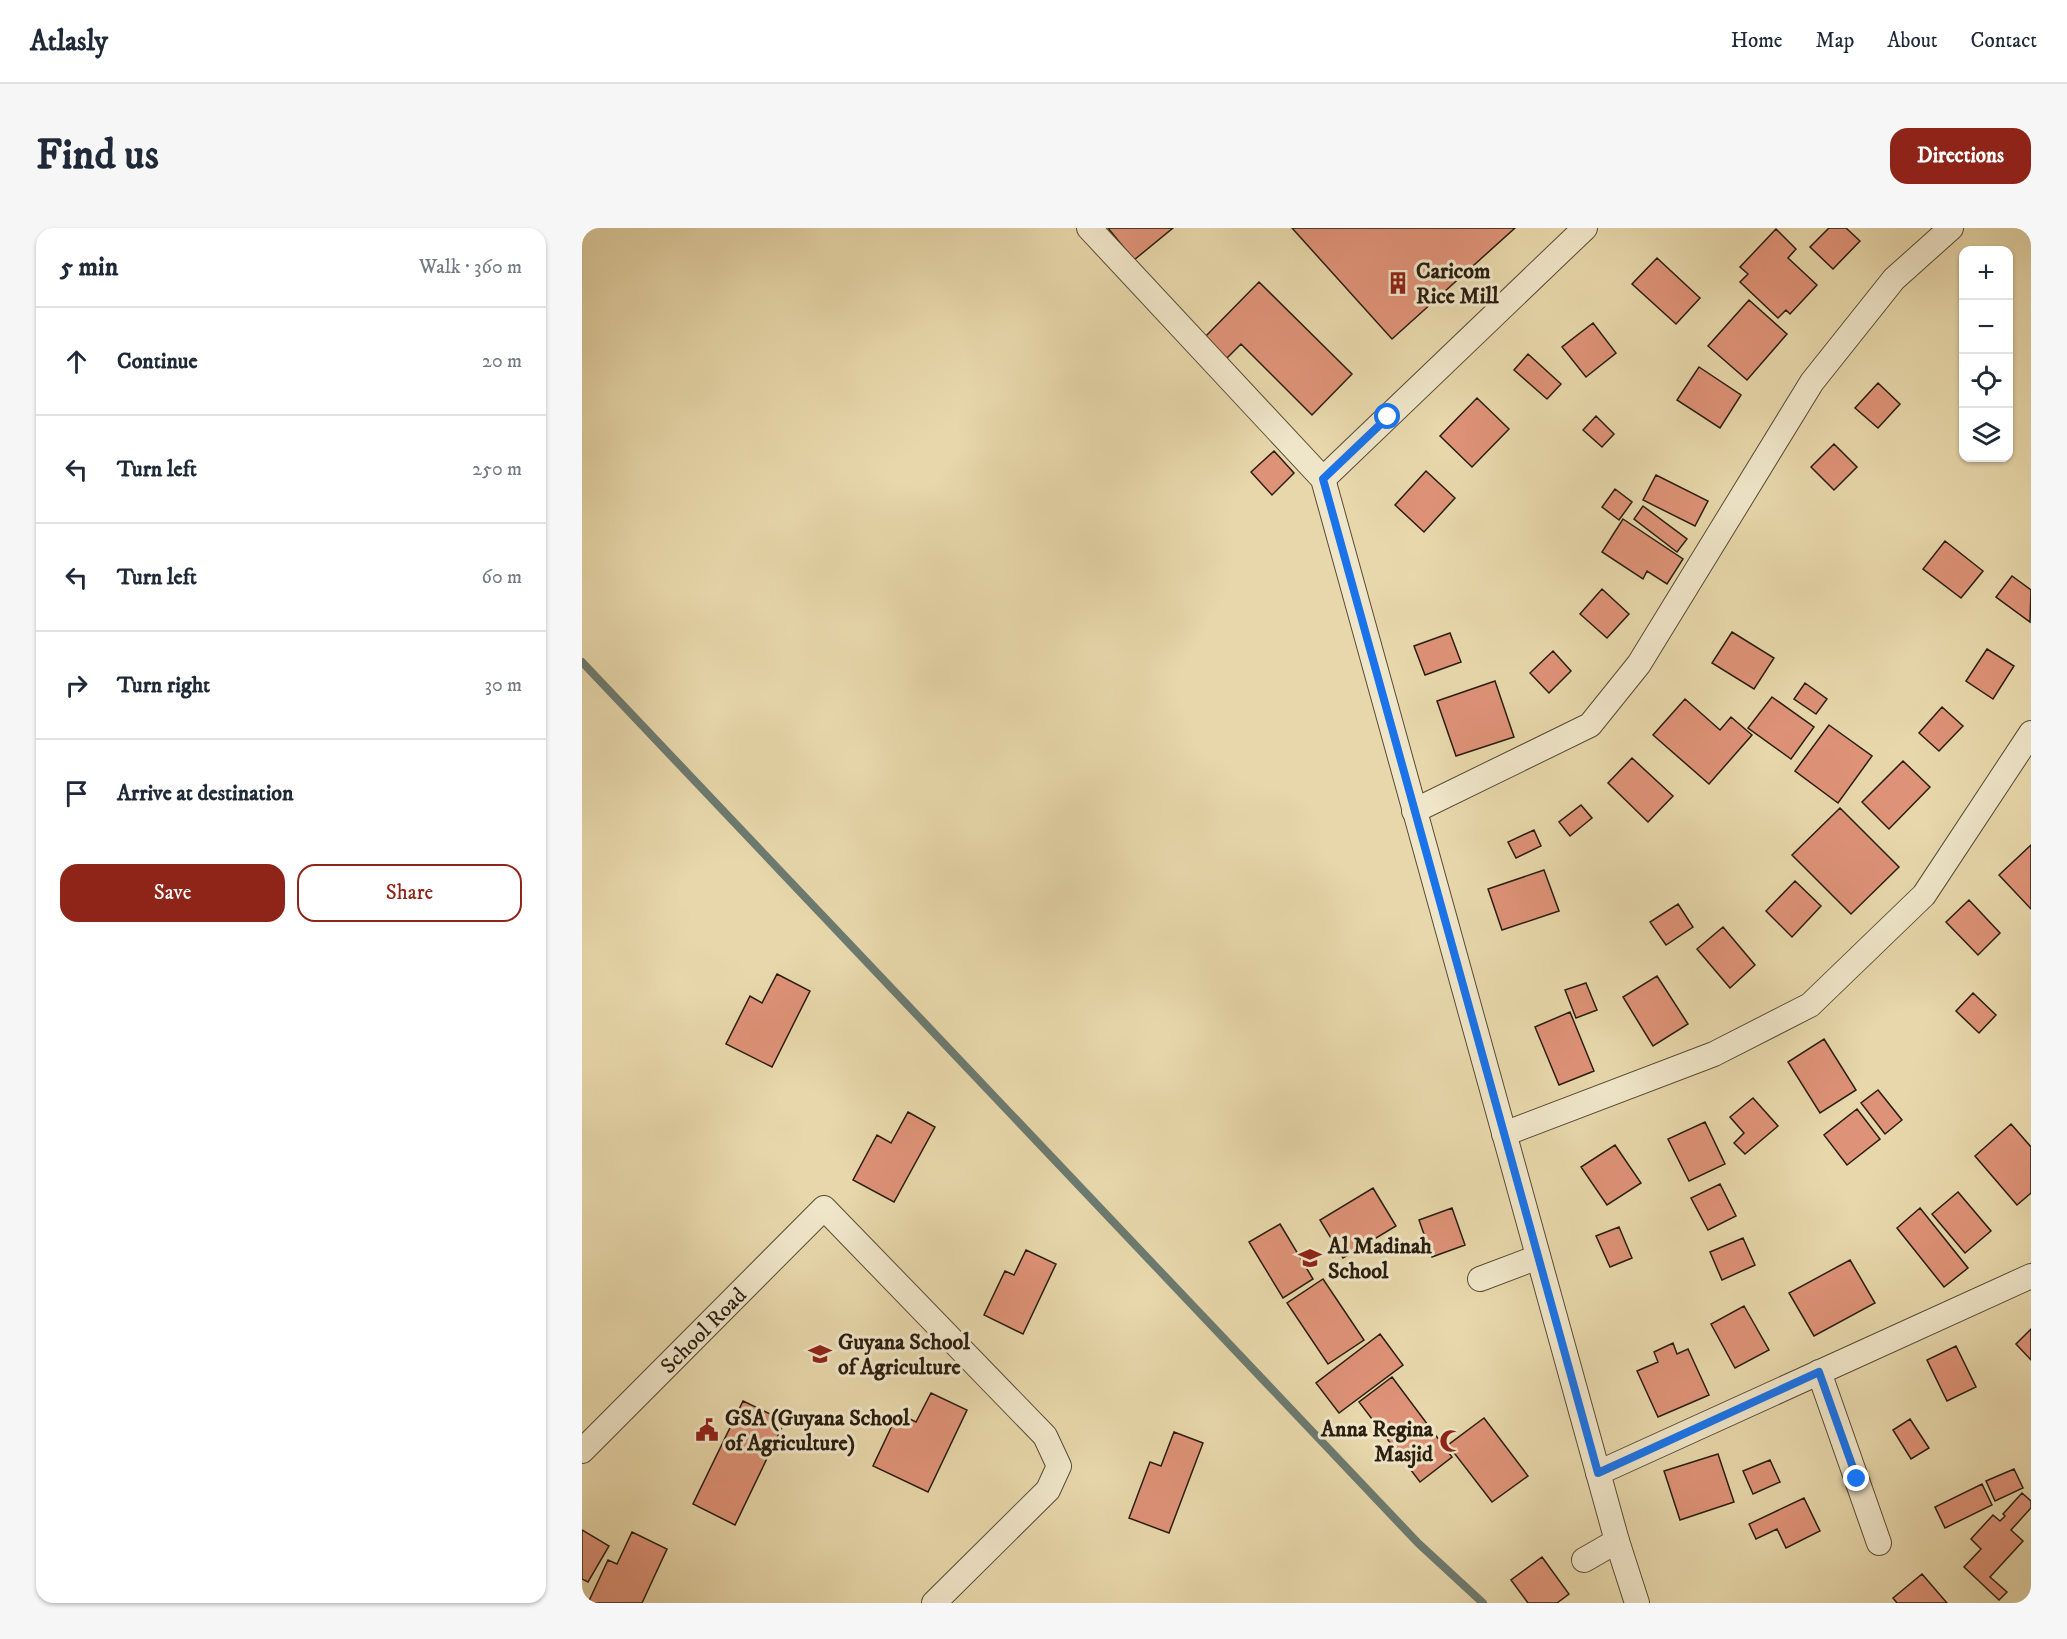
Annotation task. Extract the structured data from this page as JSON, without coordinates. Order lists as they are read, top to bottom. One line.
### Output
{"streets":{"street":["School Road"]},"places":{"building":["Caricom Rice Mill"],"school or university":["Al Madinah School","Guyana School of Agriculture"],"public building":["GSA (Guyana School of Agriculture)"],"mosque":["Anna Regina Masjid"]},"page":{"header":"Atlasly","nav":["Home","Map","About","Contact"],"buttons":["Directions",["Save","Share"]],"title":"Find us","heading":["5 min","Walk · 360 m"],"map_buttons":["+","−"],"list":[["Continue","20 m"],["Turn left","250 m"],["Turn left","60 m"],["Turn right","30 m"],"Arrive at destination"]}}
